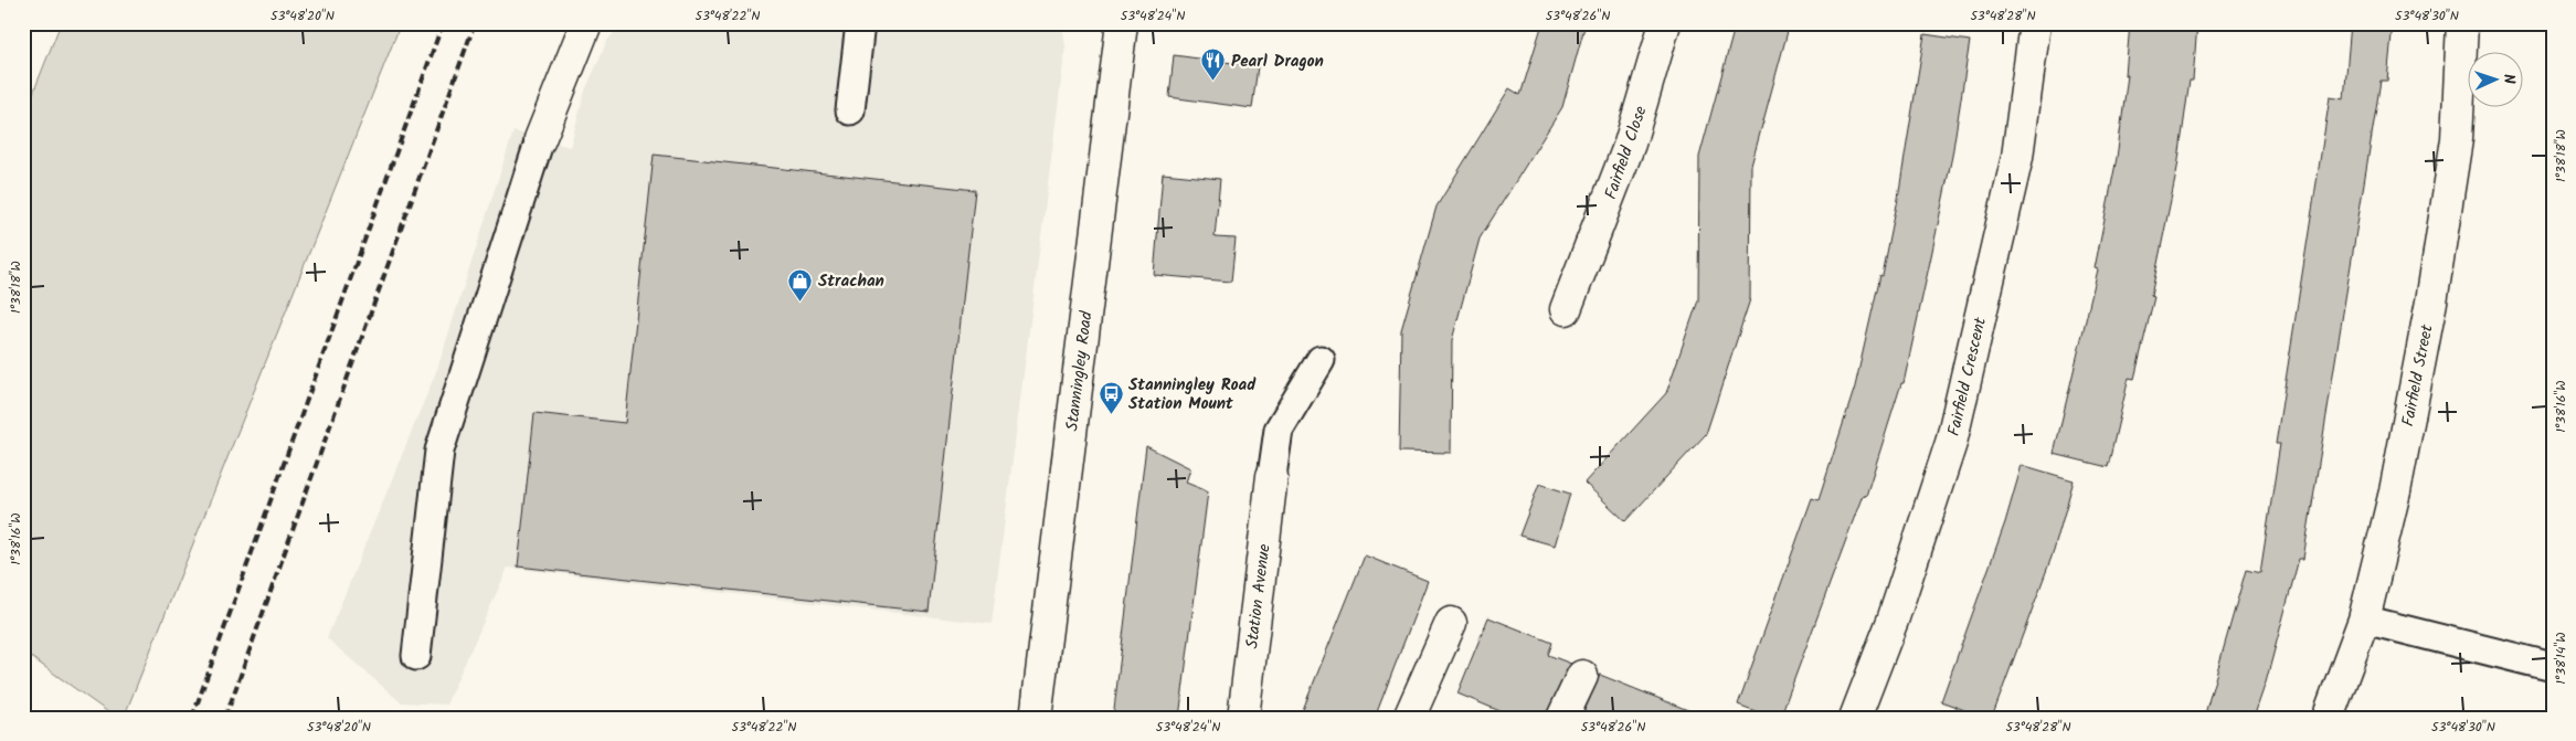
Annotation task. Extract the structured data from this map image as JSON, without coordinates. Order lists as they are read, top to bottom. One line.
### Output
{"streets":{"street":["Fairfield Close","Stanningley Road","Fairfield Street","Fairfield Crescent","Station Avenue"]},"places":{"restaurant":["Pearl Dragon"],"shop":["Strachan"],"bus stop":["Stanningley Road Station Mount"]},"north":"right","coordinates":["53°48'20\"N","53°48'22\"N","53°48'24\"N","53°48'26\"N","53°48'28\"N","53°48'30\"N","1°38'18\"W","1°38'16\"W","1°38'14\"W"]}
